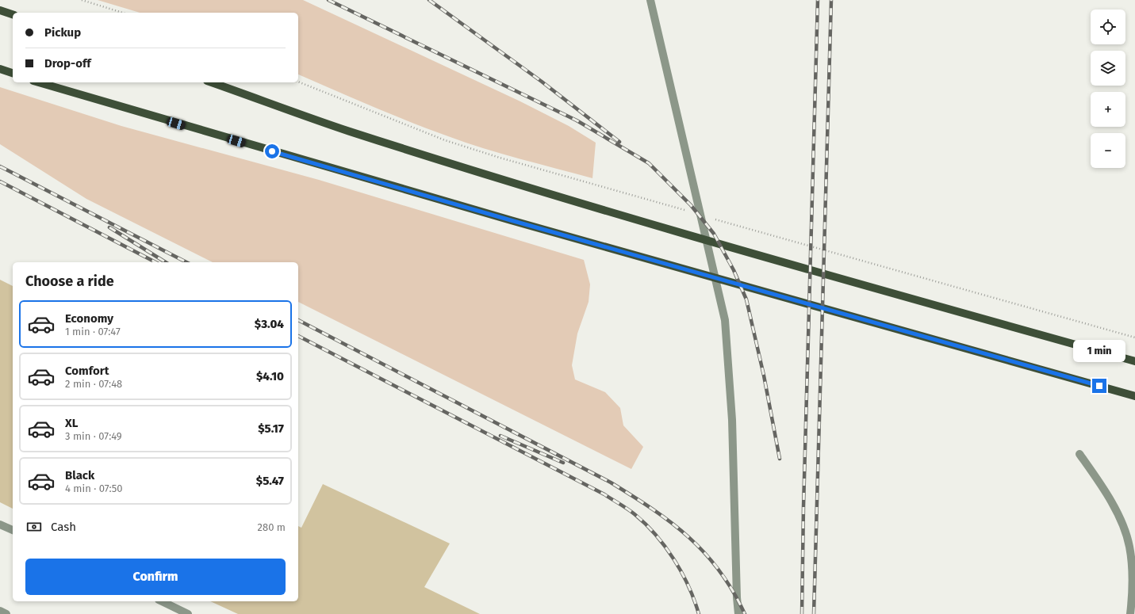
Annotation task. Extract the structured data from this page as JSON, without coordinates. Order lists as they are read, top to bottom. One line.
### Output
{"page":{"map_buttons":["+","−"],"banner":["Pickup","Drop-off"],"heading":"Choose a ride","list":[{"name":"Economy","note":"1 min · 07:47","value":"$3.04"},{"name":"Comfort","note":"2 min · 07:48","value":"$4.10"},{"name":"XL","note":"3 min · 07:49","value":"$5.17"},{"name":"Black","note":"4 min · 07:50","value":"$5.47"}],"bubble":"1 min","pay":["Cash","280 m"],"buttons":"Confirm"}}
